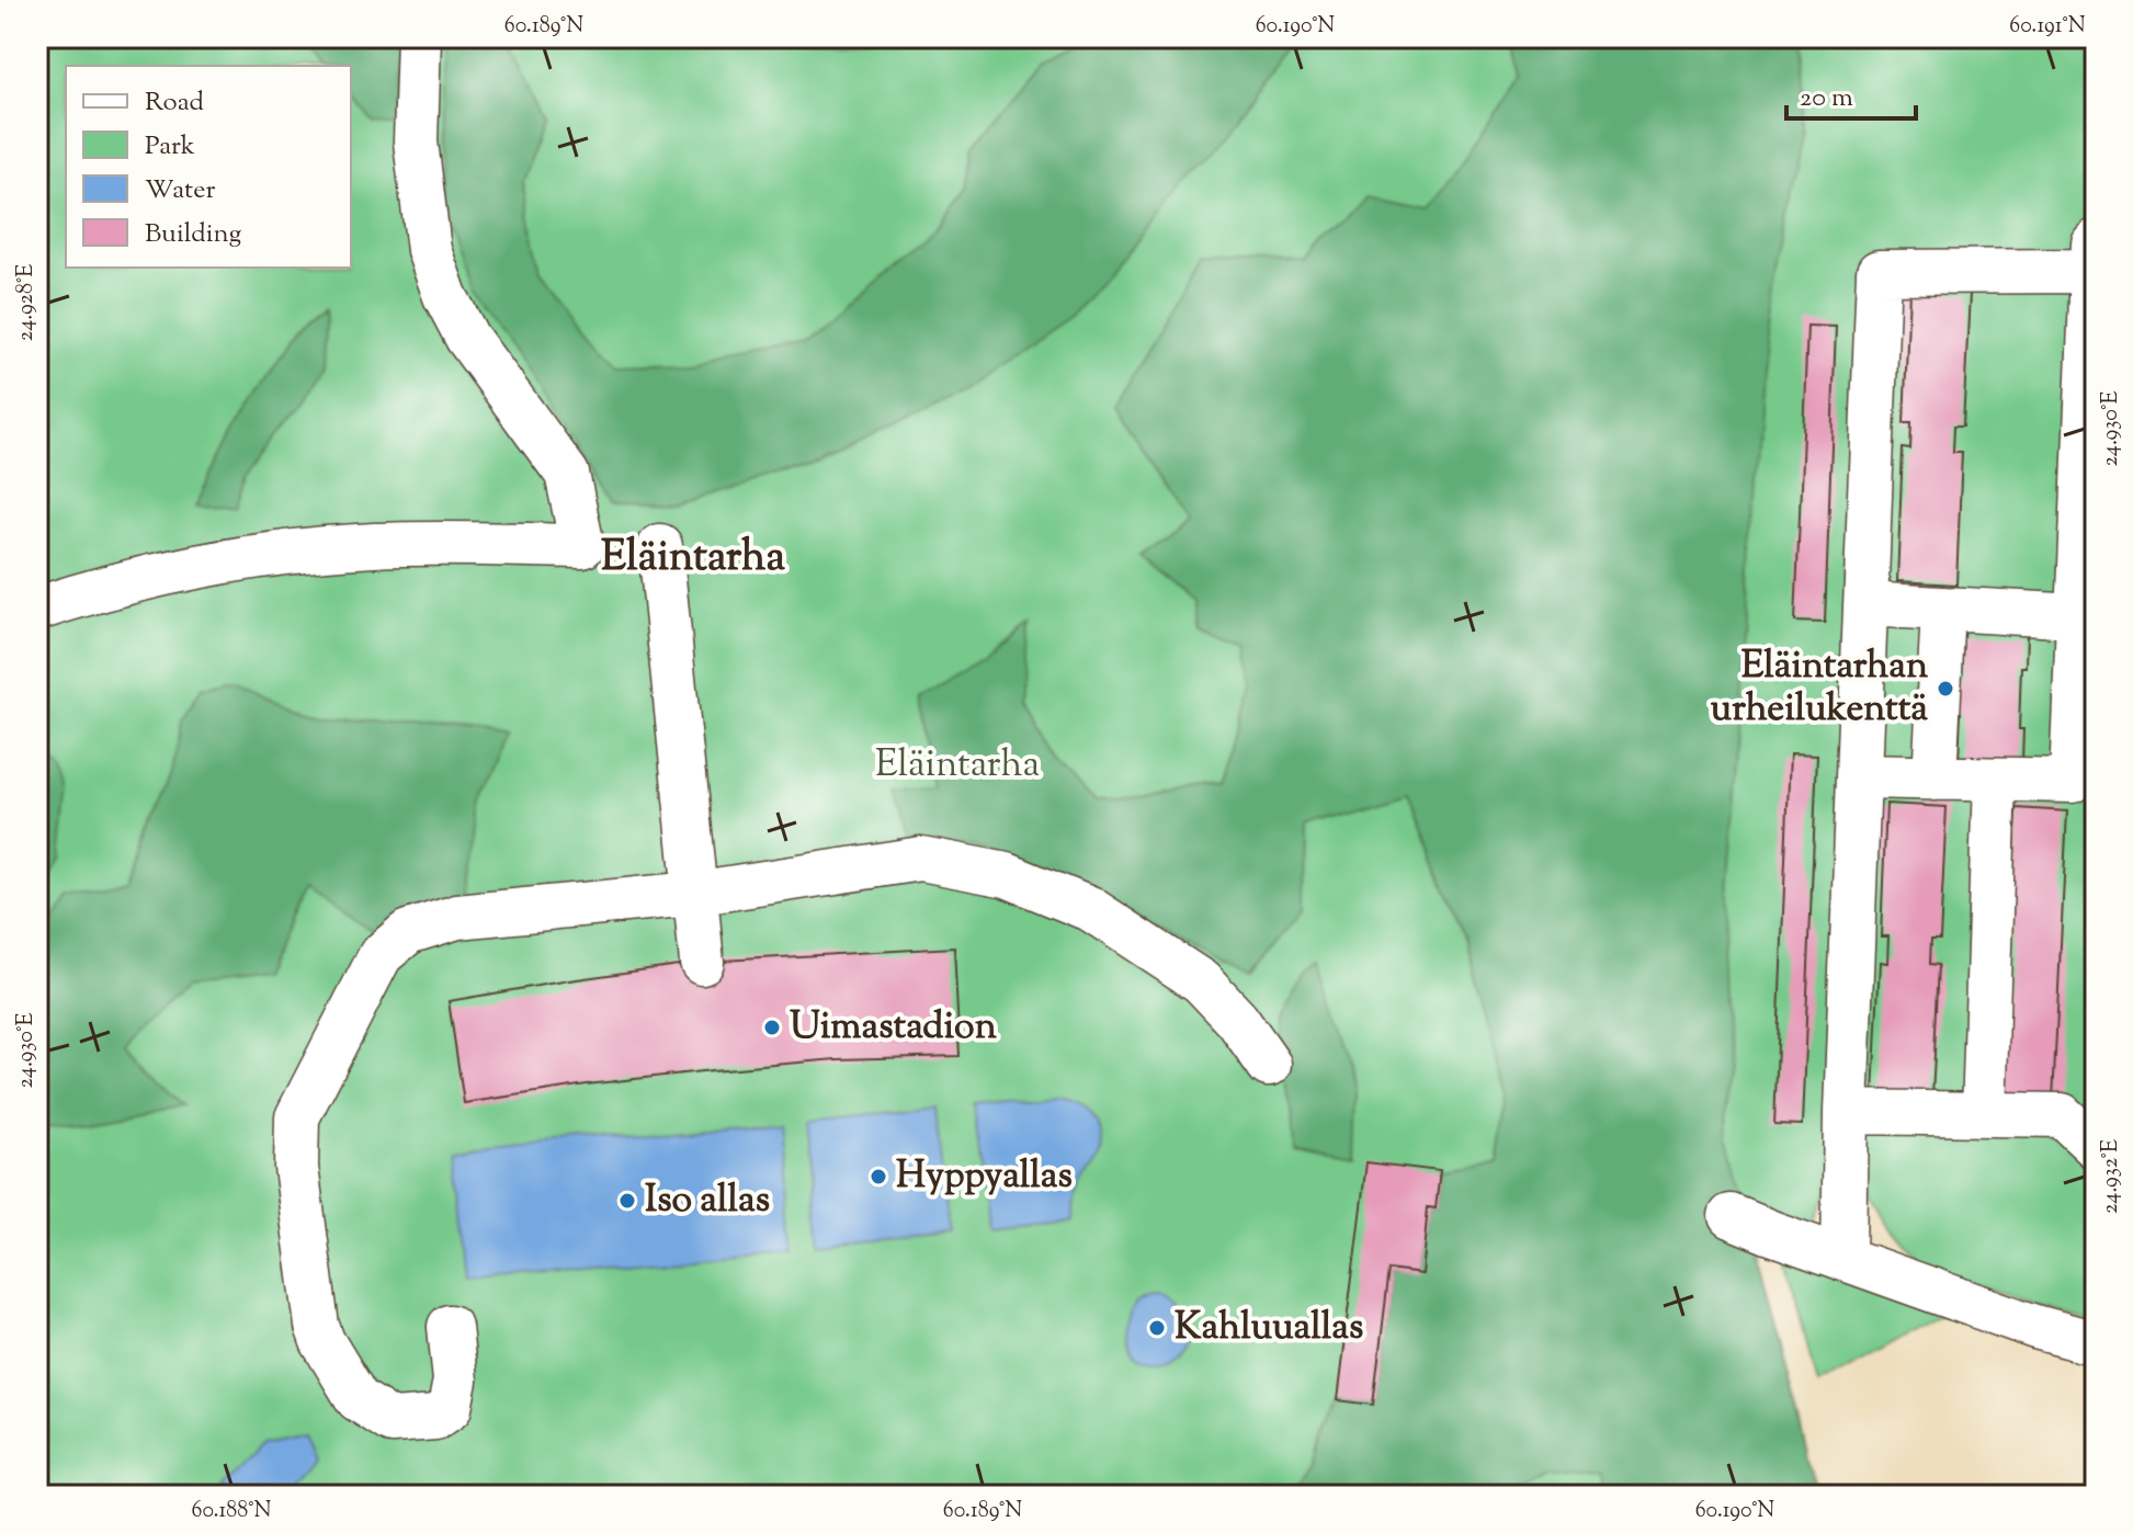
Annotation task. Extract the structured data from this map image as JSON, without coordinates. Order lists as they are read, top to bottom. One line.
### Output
{"districts":["Eläintarha"],"parks":["Eläintarha"],"places":["Eläintarhan urheilukenttä","Uimastadion","Hyppyallas","Iso allas","Kahluuallas"],"legend":["Road","Park","Water","Building"],"scale_bar":"20 m","coordinates":["60.189°N","60.190°N","60.191°N","24.928°E","24.930°E","24.932°E","60.188°N"]}
